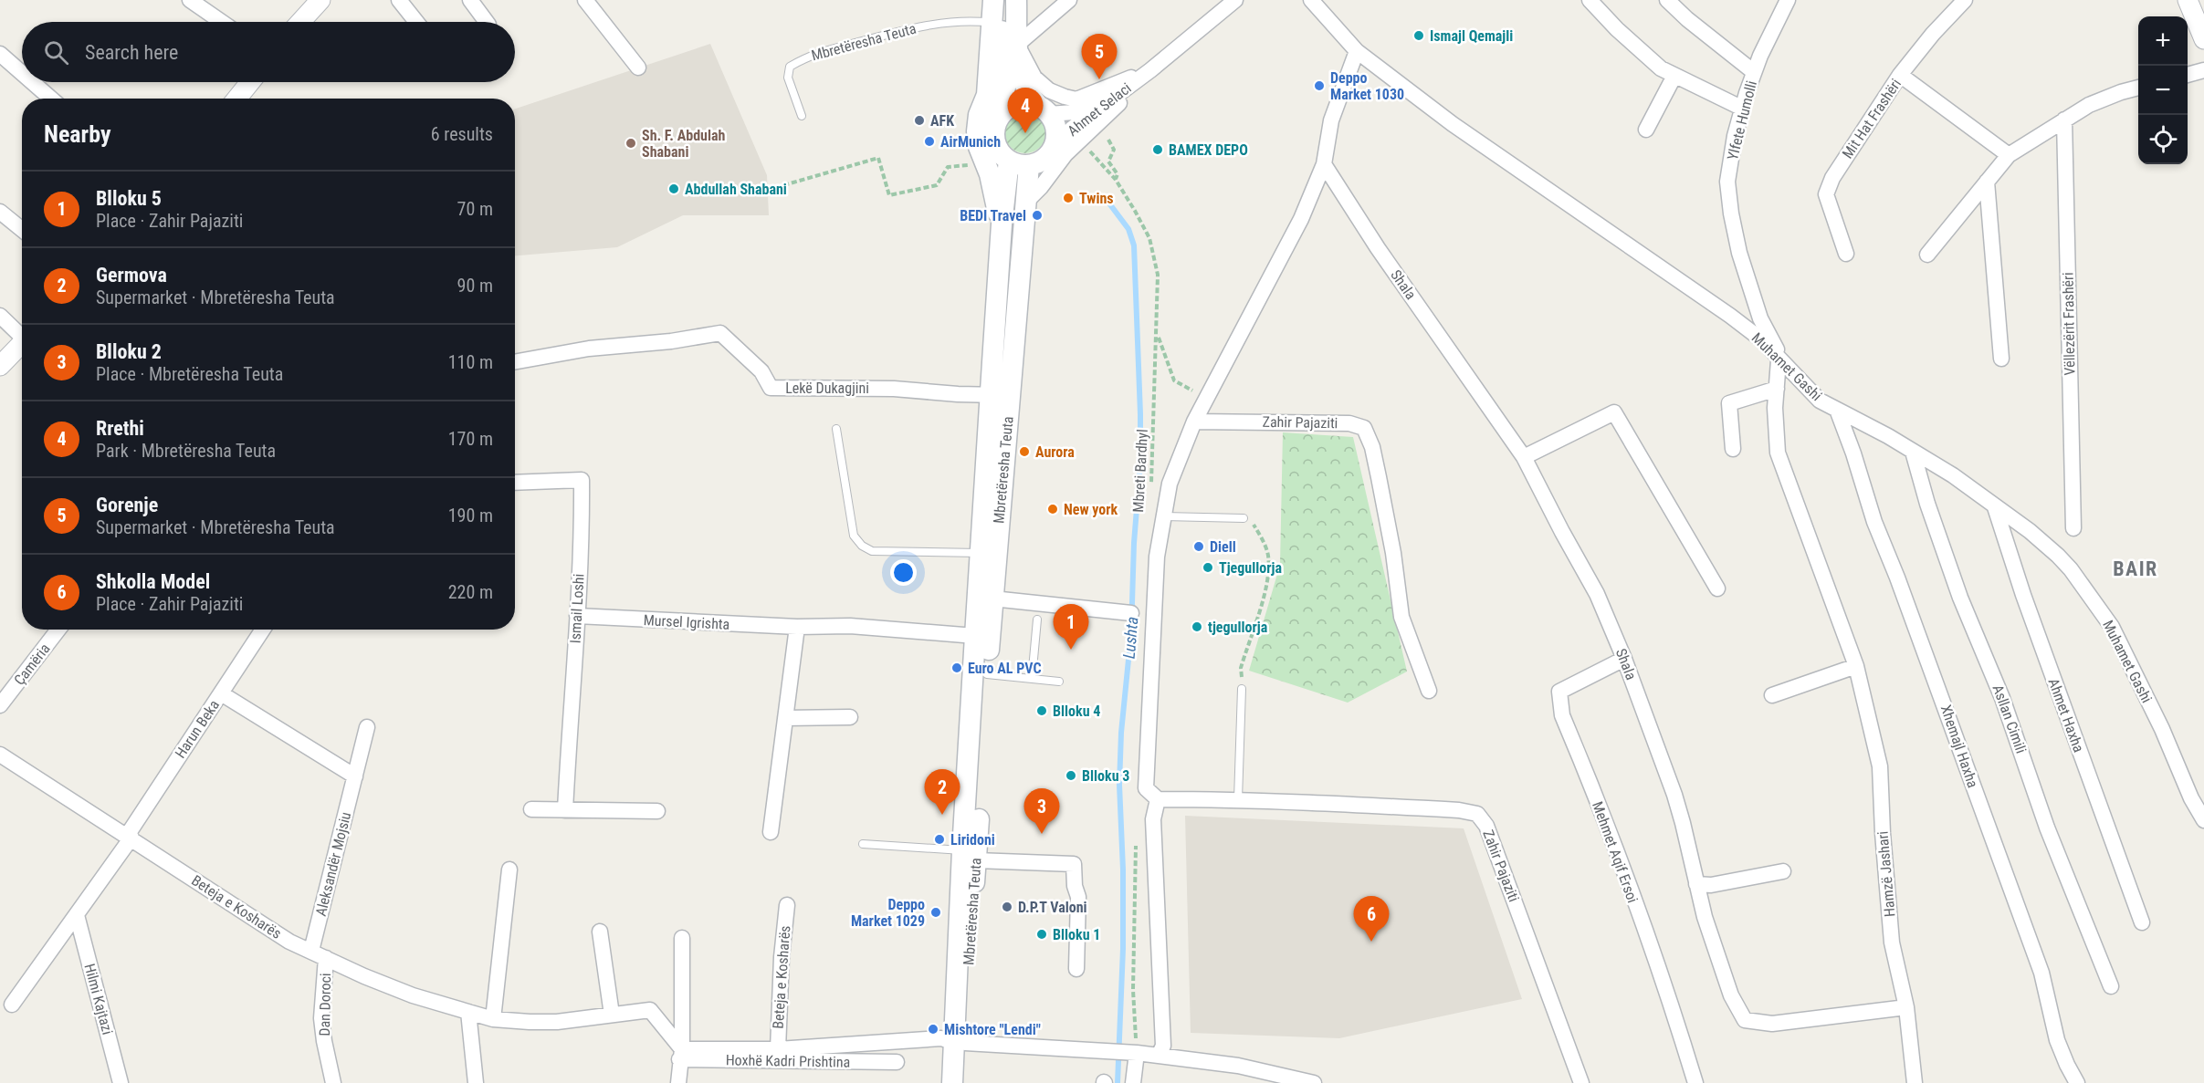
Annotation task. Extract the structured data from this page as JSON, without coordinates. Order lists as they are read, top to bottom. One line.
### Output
{"streets":{"main road":["Mbretëresha Teuta"],"street":["Ahmet Selaci","Mit Hat Frashëri","Ylfete Humolli","Shala","Vëllezërit Frashëri","Muhamet Gashi","Lekë Dukagjini","Zahir Pajaziti","Ismail Loshi","Mursel Igrishta","Çamëria","Ahmet Haxha","Asllan Cimili","Harun Beka","Xhemajl Haxha","Mehmet Aqif Ersoi","Aleksandër Mojsiu","Hamzë Jashari","Beteja e Kosharës","Hilmi Kajtazi","Dan Doroci","Hoxhë Kadri Prishtina"],"path":["Mbreti Bardhyl"]},"crossings":[["Mbretëresha Teuta","Ahmet Selaci"],["Mbretëresha Teuta","Lekë Dukagjini"],["Mbretëresha Teuta","Mursel Igrishta"],["Mbretëresha Teuta","Beteja e Kosharës"],["Ylfete Humolli","Muhamet Gashi"],["Ylfete Humolli","Hamzë Jashari"],["Shala","Mehmet Aqif Ersoi"],["Shala","Hamzë Jashari"],["Muhamet Gashi","Ahmet Haxha"],["Muhamet Gashi","Asllan Cimili"],["Muhamet Gashi","Xhemajl Haxha"],["Muhamet Gashi","Hamzë Jashari"],["Ismail Loshi","Mursel Igrishta"],["Harun Beka","Beteja e Kosharës"],["Aleksandër Mojsiu","Beteja e Kosharës"],["Beteja e Kosharës","Dan Doroci"],["Beteja e Kosharës","Hoxhë Kadri Prishtina"]],"districts":["BAIR"],"water":["Lushta"],"places":["Ismajl Qemajli","Deppo Market 1030","AFK","AirMunich","Sh. F. Abdulah Shabani","BAMEX DEPO","Abdullah Shabani","Twins","BEDI Travel","Aurora","New york","Diell","Tjegullorja","tjegullorja","Euro AL PVC","Blloku 4","Blloku 3","Liridoni","D.P.T Valoni","Deppo Market 1029","Blloku 1","Mishtore \"Lendi\""],"page":{"map_buttons":["+","−"],"search":"Search here","pins":["5","4","1","2","3","6"],"heading":["Nearby","6 results"],"list":[{"mark":"1","name":"Blloku 5","note":"Place · Zahir Pajaziti","value":"70 m"},{"mark":"2","name":"Germova","note":"Supermarket · Mbretëresha Teuta","value":"90 m"},{"mark":"3","name":"Blloku 2","note":"Place · Mbretëresha Teuta","value":"110 m"},{"mark":"4","name":"Rrethi","note":"Park · Mbretëresha Teuta","value":"170 m"},{"mark":"5","name":"Gorenje","note":"Supermarket · Mbretëresha Teuta","value":"190 m"},{"mark":"6","name":"Shkolla Model","note":"Place · Zahir Pajaziti","value":"220 m"}]}}
